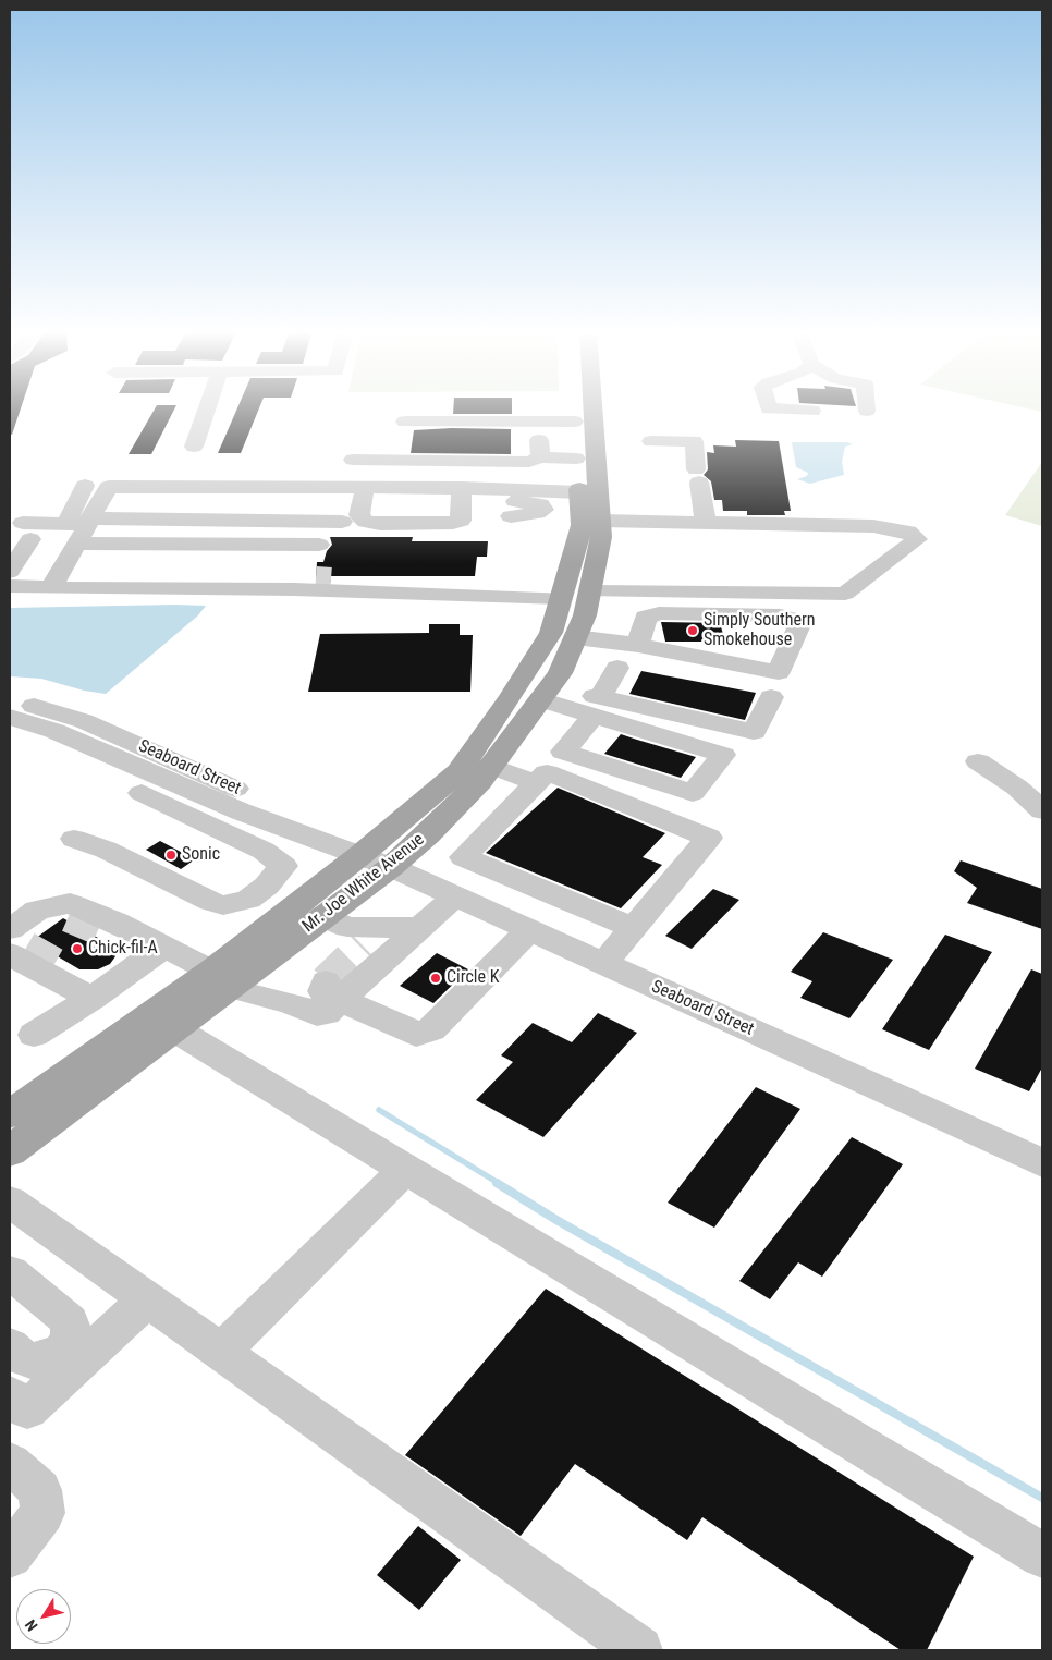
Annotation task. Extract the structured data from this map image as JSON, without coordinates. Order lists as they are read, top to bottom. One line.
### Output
{"streets":{"main road":["Mr. Joe White Avenue"],"street":["Seaboard Street"]},"crossings":[["Seaboard Street","Mr. Joe White Avenue"]],"places":["Simply Southern Smokehouse","Sonic","Chick-fil-A","Circle K"],"north":"bottom left"}
